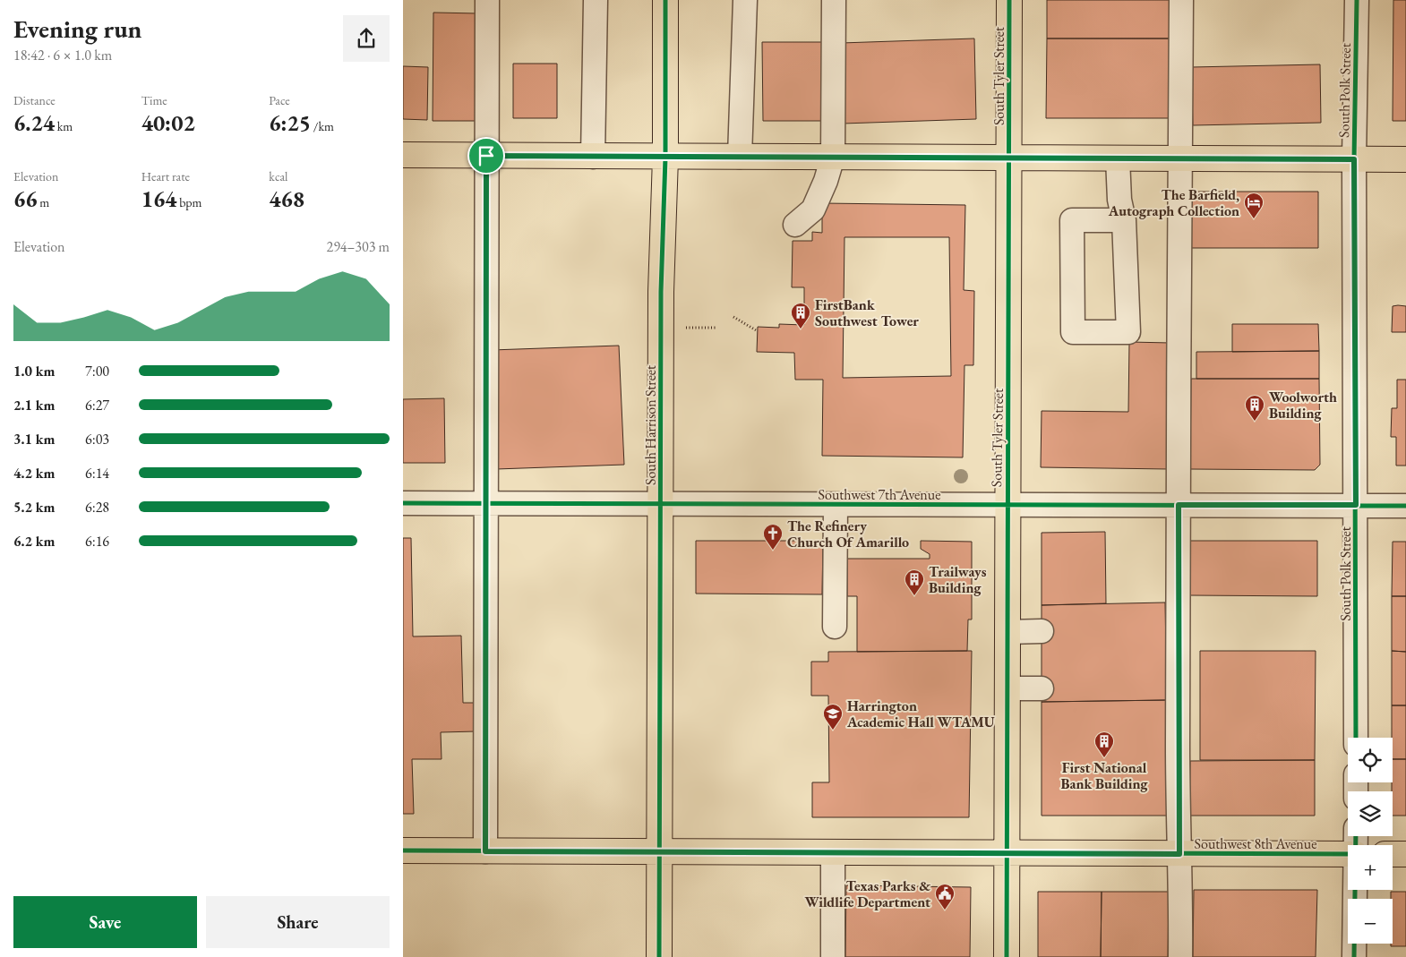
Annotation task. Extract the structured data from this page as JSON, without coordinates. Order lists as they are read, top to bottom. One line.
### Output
{"streets":{"main road":["South Tyler Street","South Harrison Street","Southwest 8th Avenue"],"street":["South Polk Street","Southwest 7th Avenue"]},"crossings":[["South Tyler Street","Southwest 7th Avenue"],["South Tyler Street","Southwest 8th Avenue"],["South Polk Street","Southwest 7th Avenue"],["South Harrison Street","Southwest 7th Avenue"],["South Harrison Street","Southwest 8th Avenue"]],"places":{"hotel":["The Barfield, Autograph Collection"],"building":["FirstBank Southwest Tower","Woolworth Building","Trailways Building","First National Bank Building"],"church":["The Refinery Church Of Amarillo"],"school or university":["Harrington Academic Hall WTAMU"],"public building":["Texas Parks & Wildlife Department"]},"page":{"heading":["Evening run","18:42 · 6 × 1.0 km"],"stats":[["Distance","6.24 km"],["Time","40:02"],["Pace","6:25 /km"],["Elevation","66 m"],["Heart rate","164 bpm"],["kcal","468"]],"chart":["Elevation","294–303 m"],"list":[{"name":"1.0 km","note":"7:00"},{"name":"2.1 km","note":"6:27"},{"name":"3.1 km","note":"6:03"},{"name":"4.2 km","note":"6:14"},{"name":"5.2 km","note":"6:28"},{"name":"6.2 km","note":"6:16"}],"map_buttons":["+","−"],"buttons":["Save","Share"]}}
